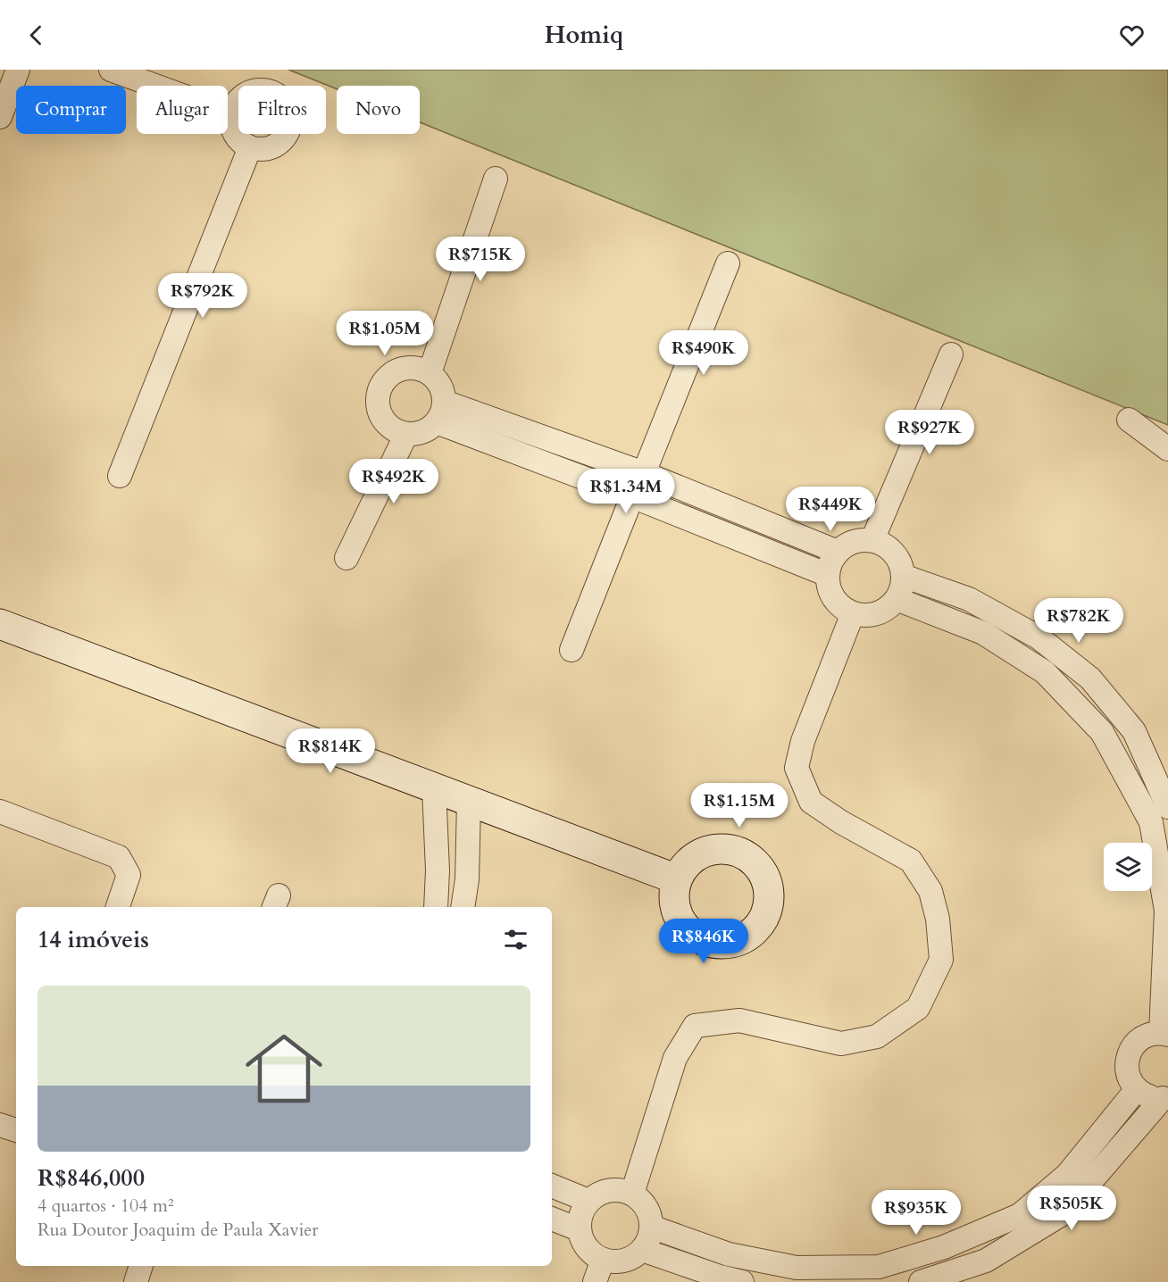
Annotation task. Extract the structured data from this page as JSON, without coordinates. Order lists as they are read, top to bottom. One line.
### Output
{"page":{"header":"Homiq","chip":["Comprar","Alugar","Filtros","Novo"],"price":["R$715K","R$792K","R$1.05M","R$490K","R$927K","R$492K","R$1.34M","R$449K","R$782K","R$814K","R$1.15M","R$846K","R$505K","R$935K"],"heading":"14 imóveis","list":[{"name":"R$846,000","note":"4 quartos · 104 m² · Rua Doutor Joaquim de Paula Xavier"}]}}
